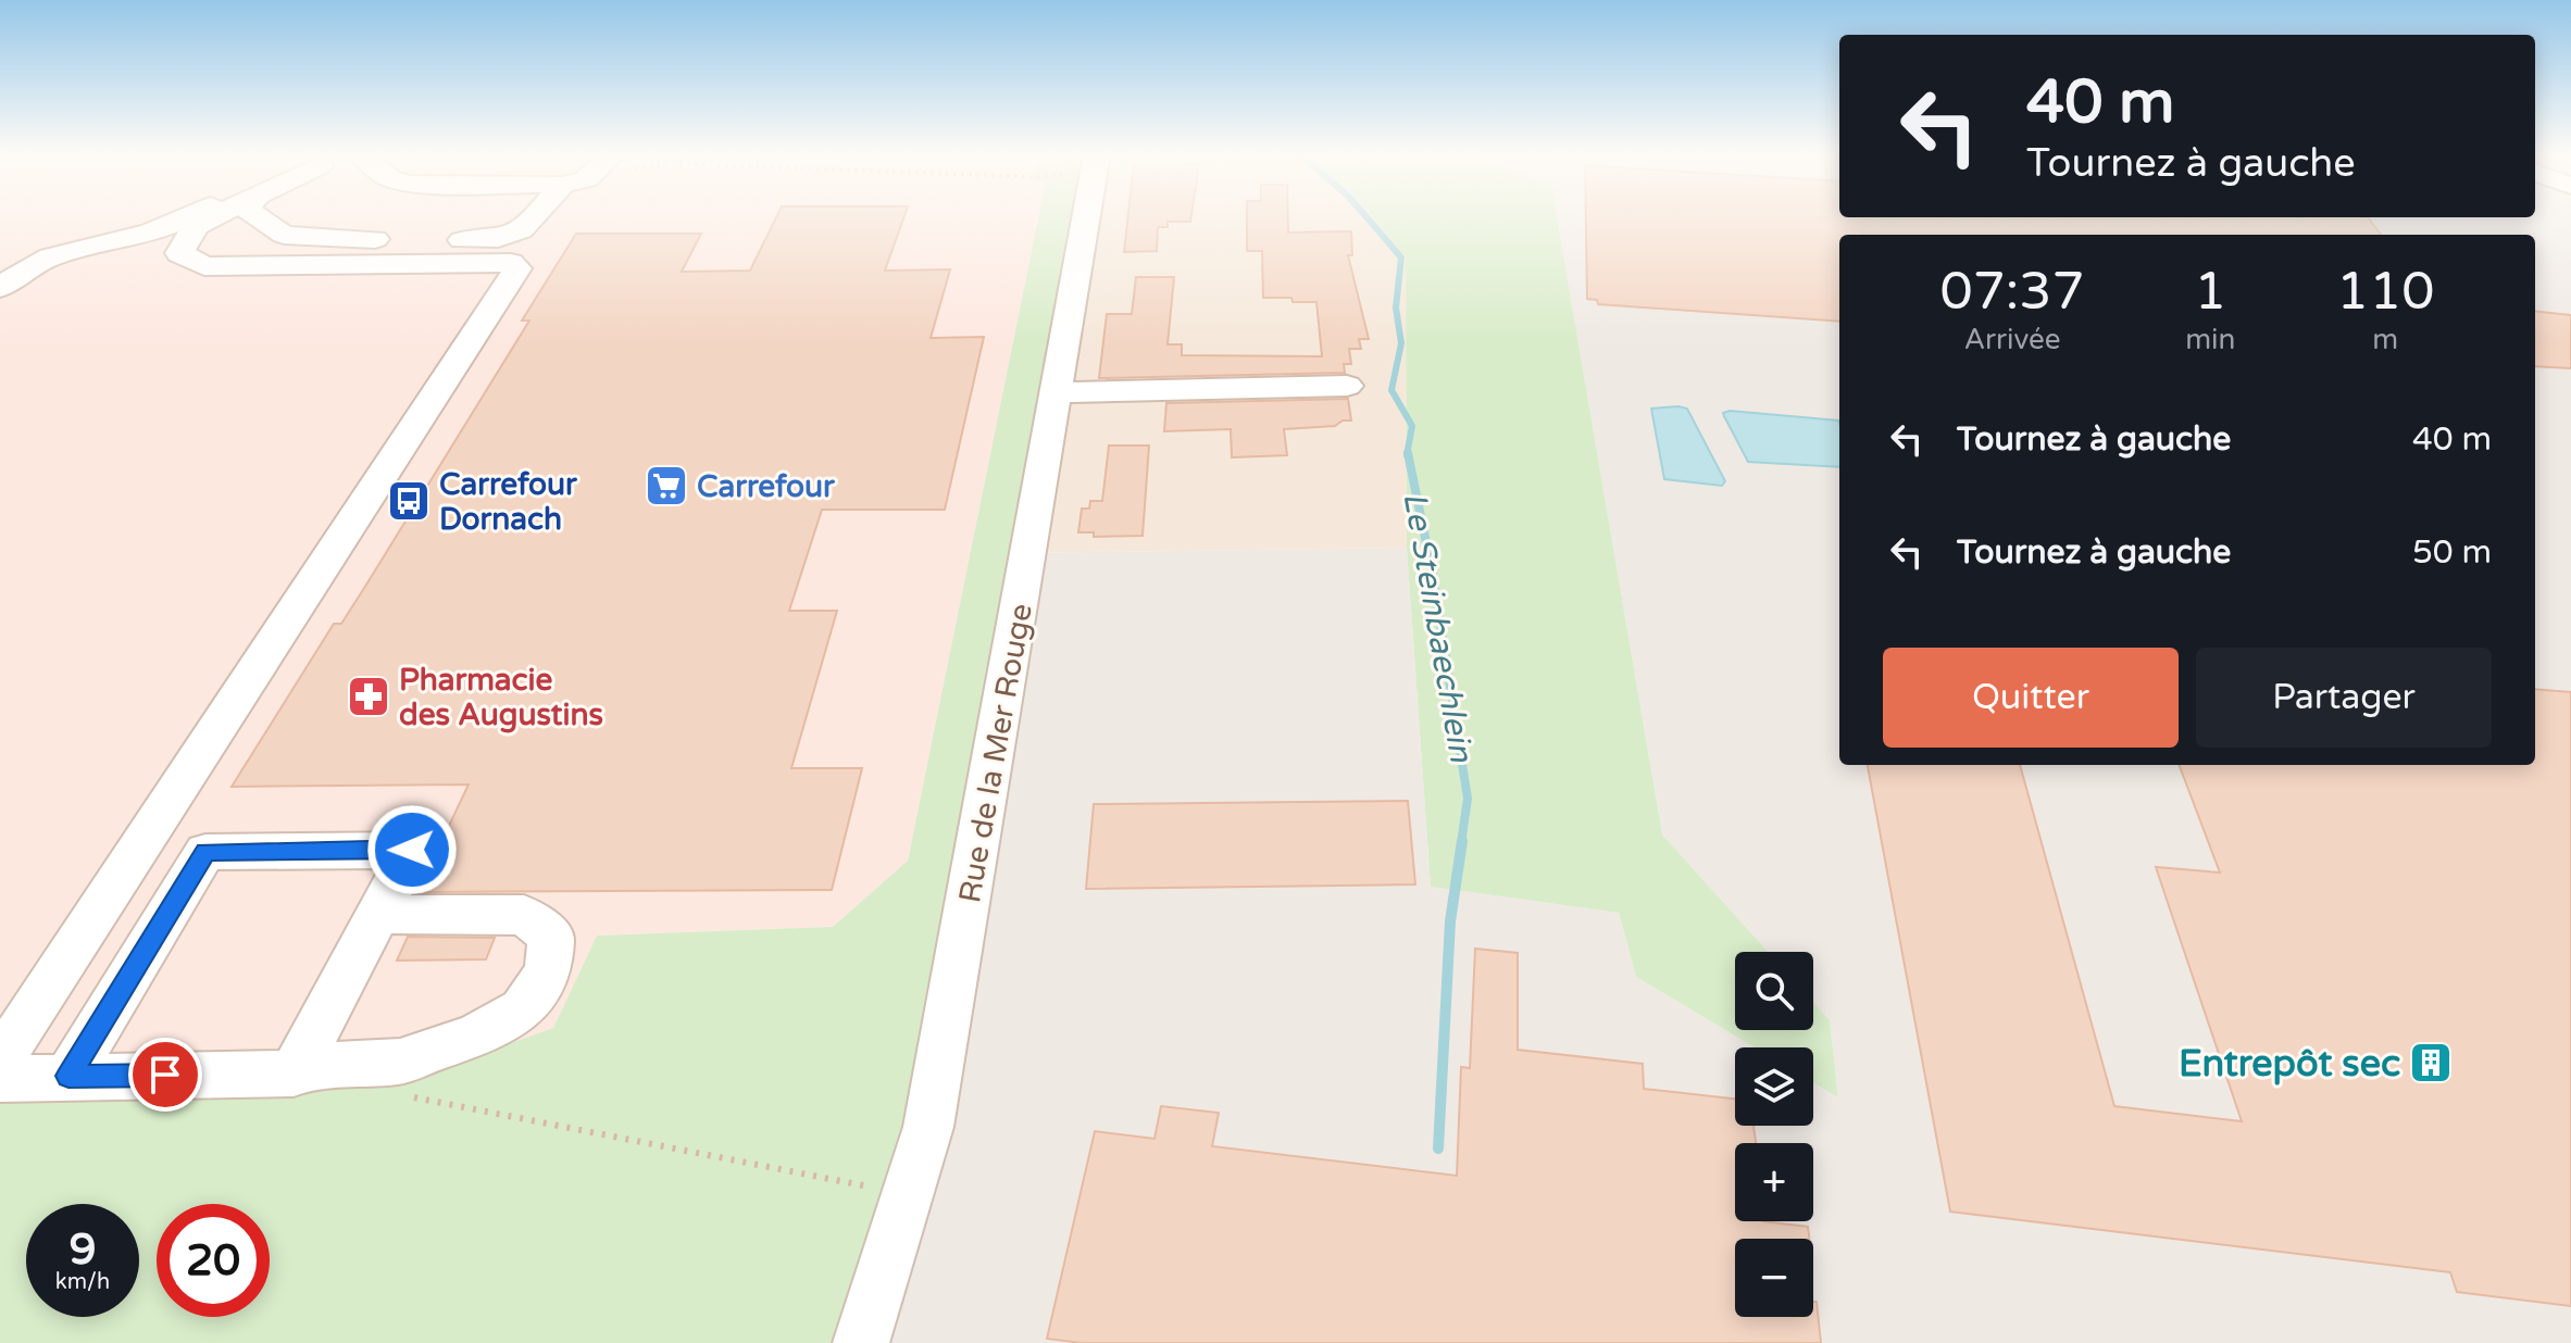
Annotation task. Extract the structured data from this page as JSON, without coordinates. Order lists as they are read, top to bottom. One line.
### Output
{"streets":{"street":["Rue de la Mer Rouge"]},"water":["Le Steinbaechlein"],"places":{"supermarket":["Carrefour"],"bus stop":["Carrefour Dornach"],"pharmacy":["Pharmacie des Augustins"],"building":["Entrepôt sec"]},"page":{"turn":["40 m","Tournez à gauche"],"eta":["07:37","Arrivée","1","min","110","m"],"list":[{"name":"Tournez à gauche","value":"40 m"},{"name":"Tournez à gauche","value":"50 m"}],"buttons":["Quitter","Partager"],"map_buttons":["+","−"],"speed":"9 km/h","limit":"20"}}
